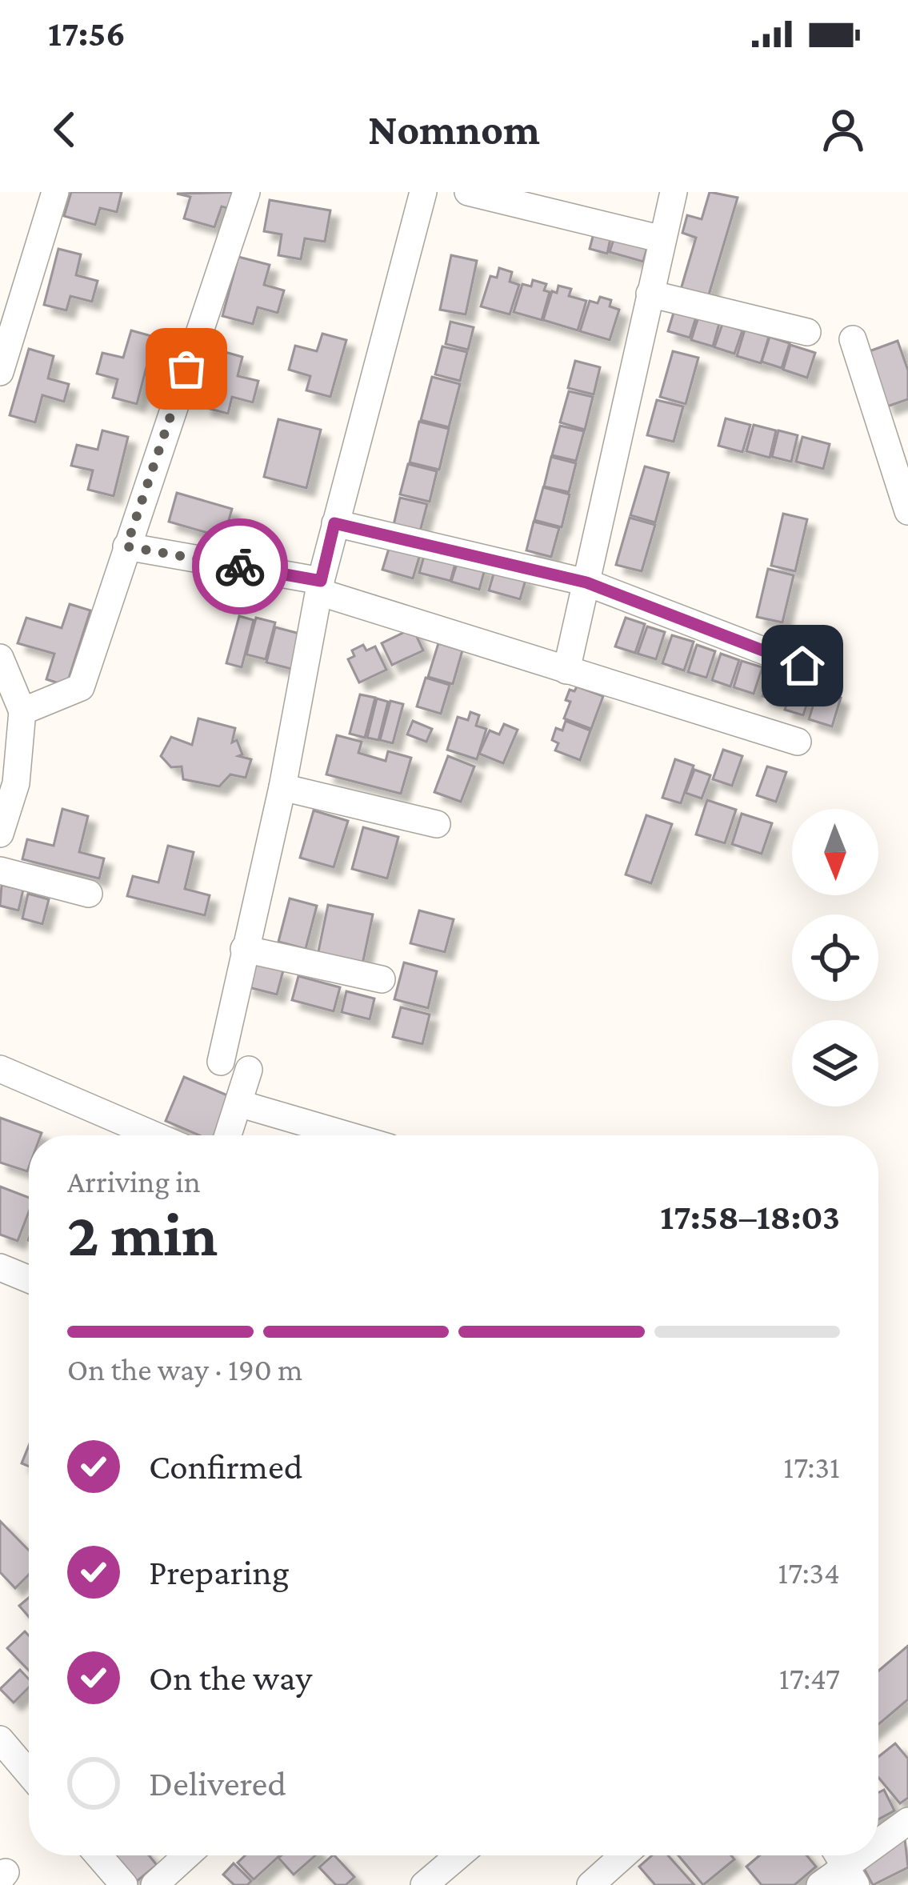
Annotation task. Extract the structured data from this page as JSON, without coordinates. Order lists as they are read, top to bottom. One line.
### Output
{"north":"bottom","page":{"status":"17:56","header":"Nomnom","heading":["2 min","Arriving in","17:58–18:03"],"bar":"On the way · 190 m","list":[["Confirmed","17:31"],["Preparing","17:34"],["On the way","17:47"],"Delivered"]}}
